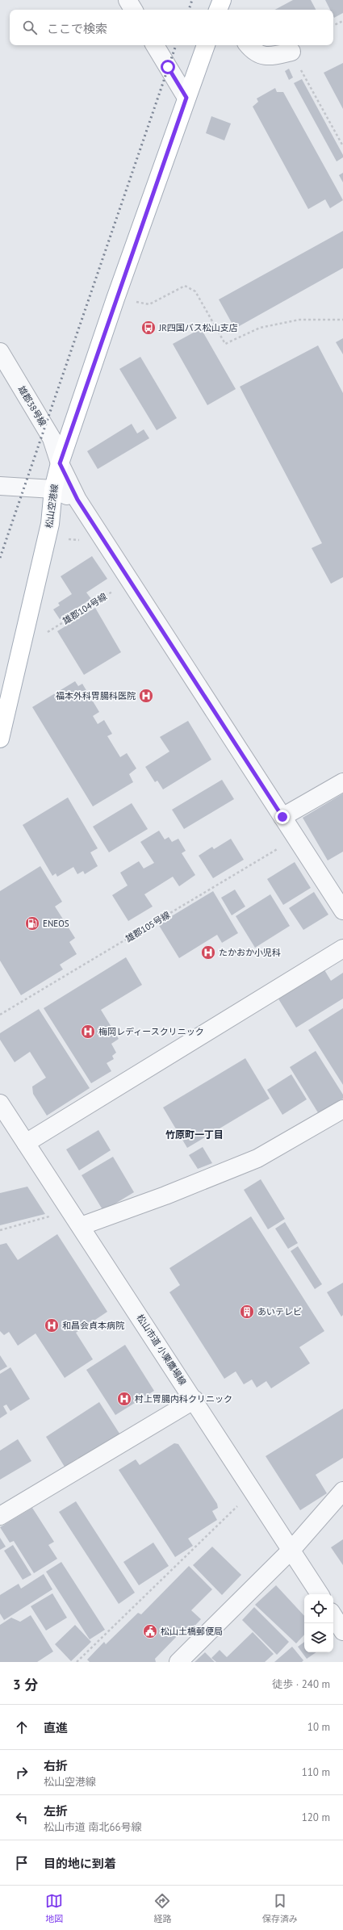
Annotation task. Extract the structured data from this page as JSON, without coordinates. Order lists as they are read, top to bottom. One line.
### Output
{"streets":{"main road":["松山空港線"],"street":["雄郡38号線","松山市道 小栗鷹場線"],"path":["雄郡104号線","雄郡105号線"]},"crossings":[["雄郡38号線","松山空港線"],["雄郡38号線","雄郡104号線"],["雄郡38号線","雄郡105号線"]],"districts":["竹原町一丁目"],"places":{"bus stop":["JR四国バス松山支店"],"hospital":["福本外科胃腸科医院","たかおか小児科","梅岡レディースクリニック","和昌会貞本病院","村上胃腸内科クリニック"],"fuel station":["ENEOS"],"building":["あいテレビ"],"public building":["松山土橋郵便局"]},"page":{"search":"ここで検索","heading":["3 分","徒歩 · 240 m"],"list":[["直進","10 m"],["右折","松山空港線","110 m"],["左折","松山市道 南北66号線","120 m"],"目的地に到着"],"nav":["地図","経路","保存済み"]}}
